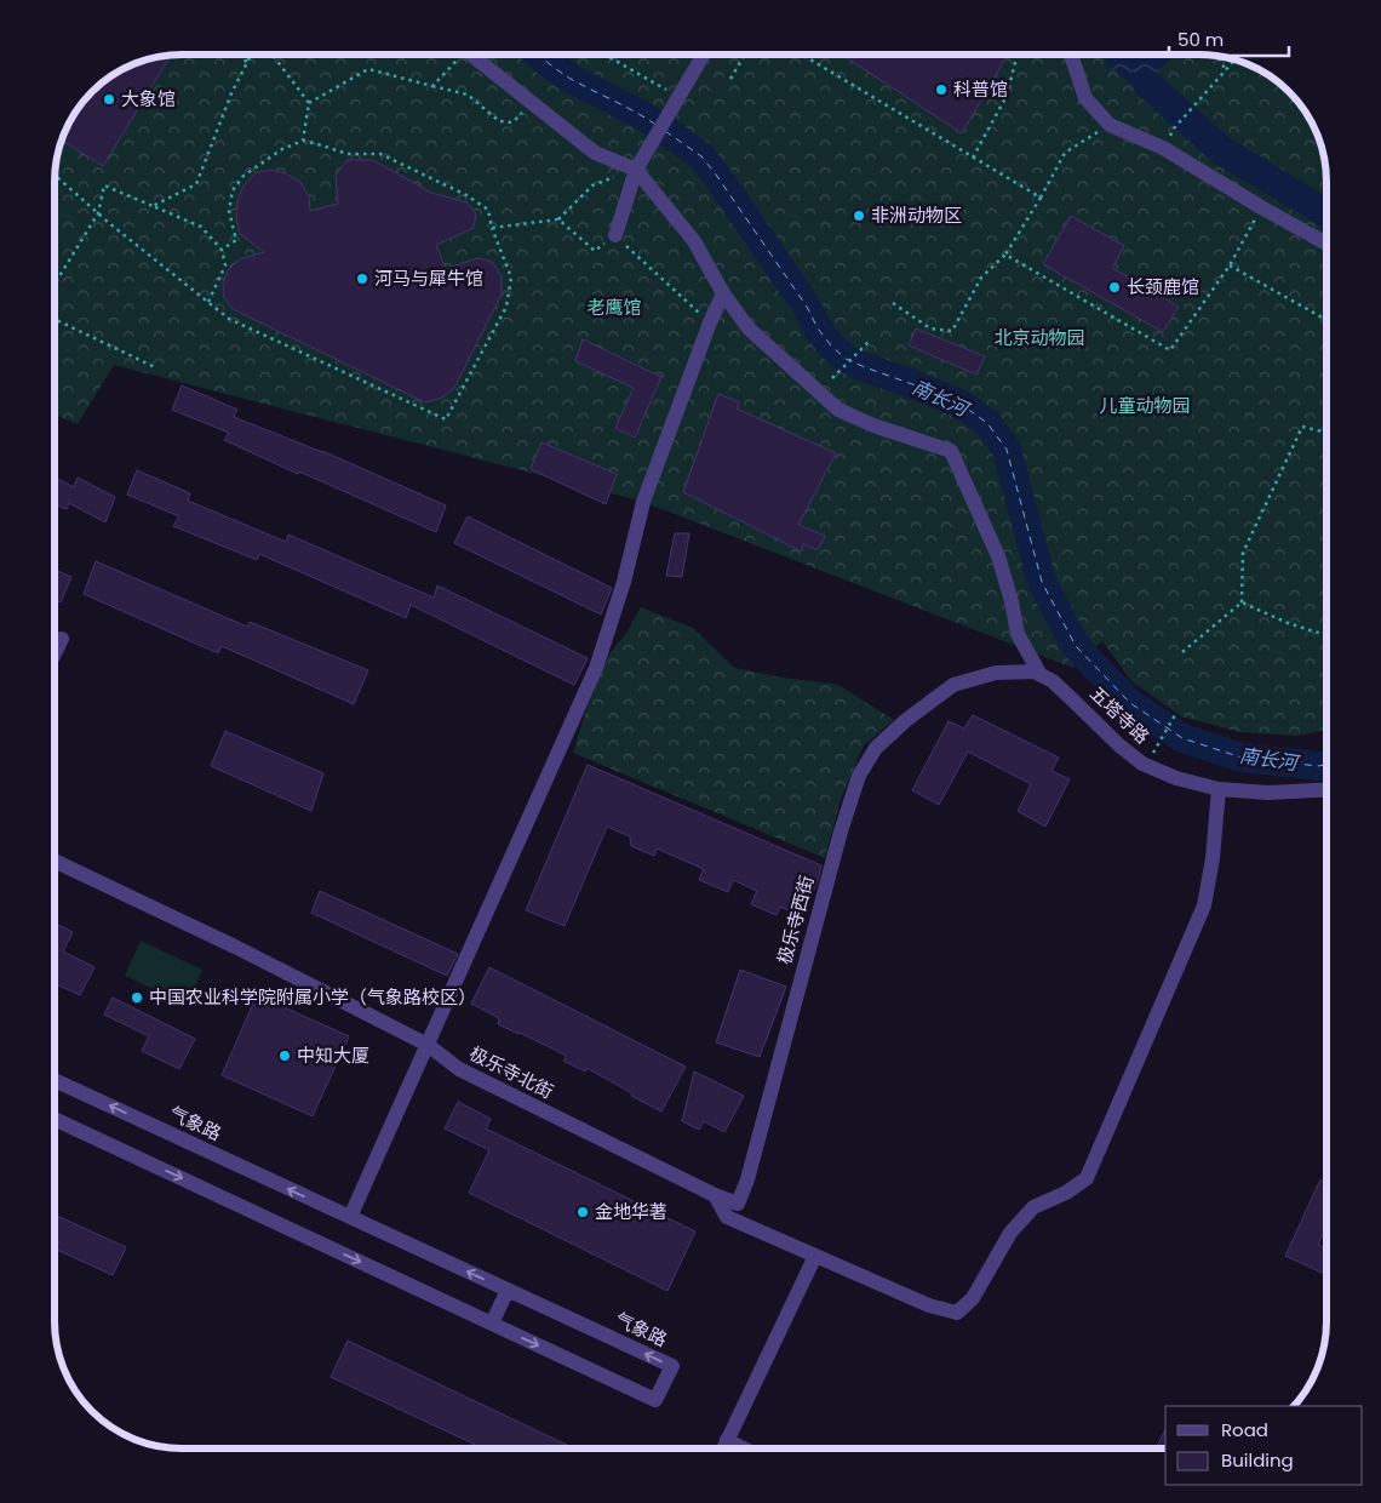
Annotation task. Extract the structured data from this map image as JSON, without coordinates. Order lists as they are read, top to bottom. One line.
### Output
{"streets":{"street":["五塔寺路","极乐寺西街","极乐寺北街","气象路"]},"crossings":[["五塔寺路","极乐寺西街"],["极乐寺西街","极乐寺北街"]],"water":["南长河"],"parks":["老鹰馆","北京动物园","儿童动物园"],"places":["科普馆","大象馆","非洲动物区","河马与犀牛馆","长颈鹿馆","中国农业科学院附属小学（气象路校区）","中知大厦","金地华著"],"legend":["Road","Building"],"scale_bar":"50 m"}
